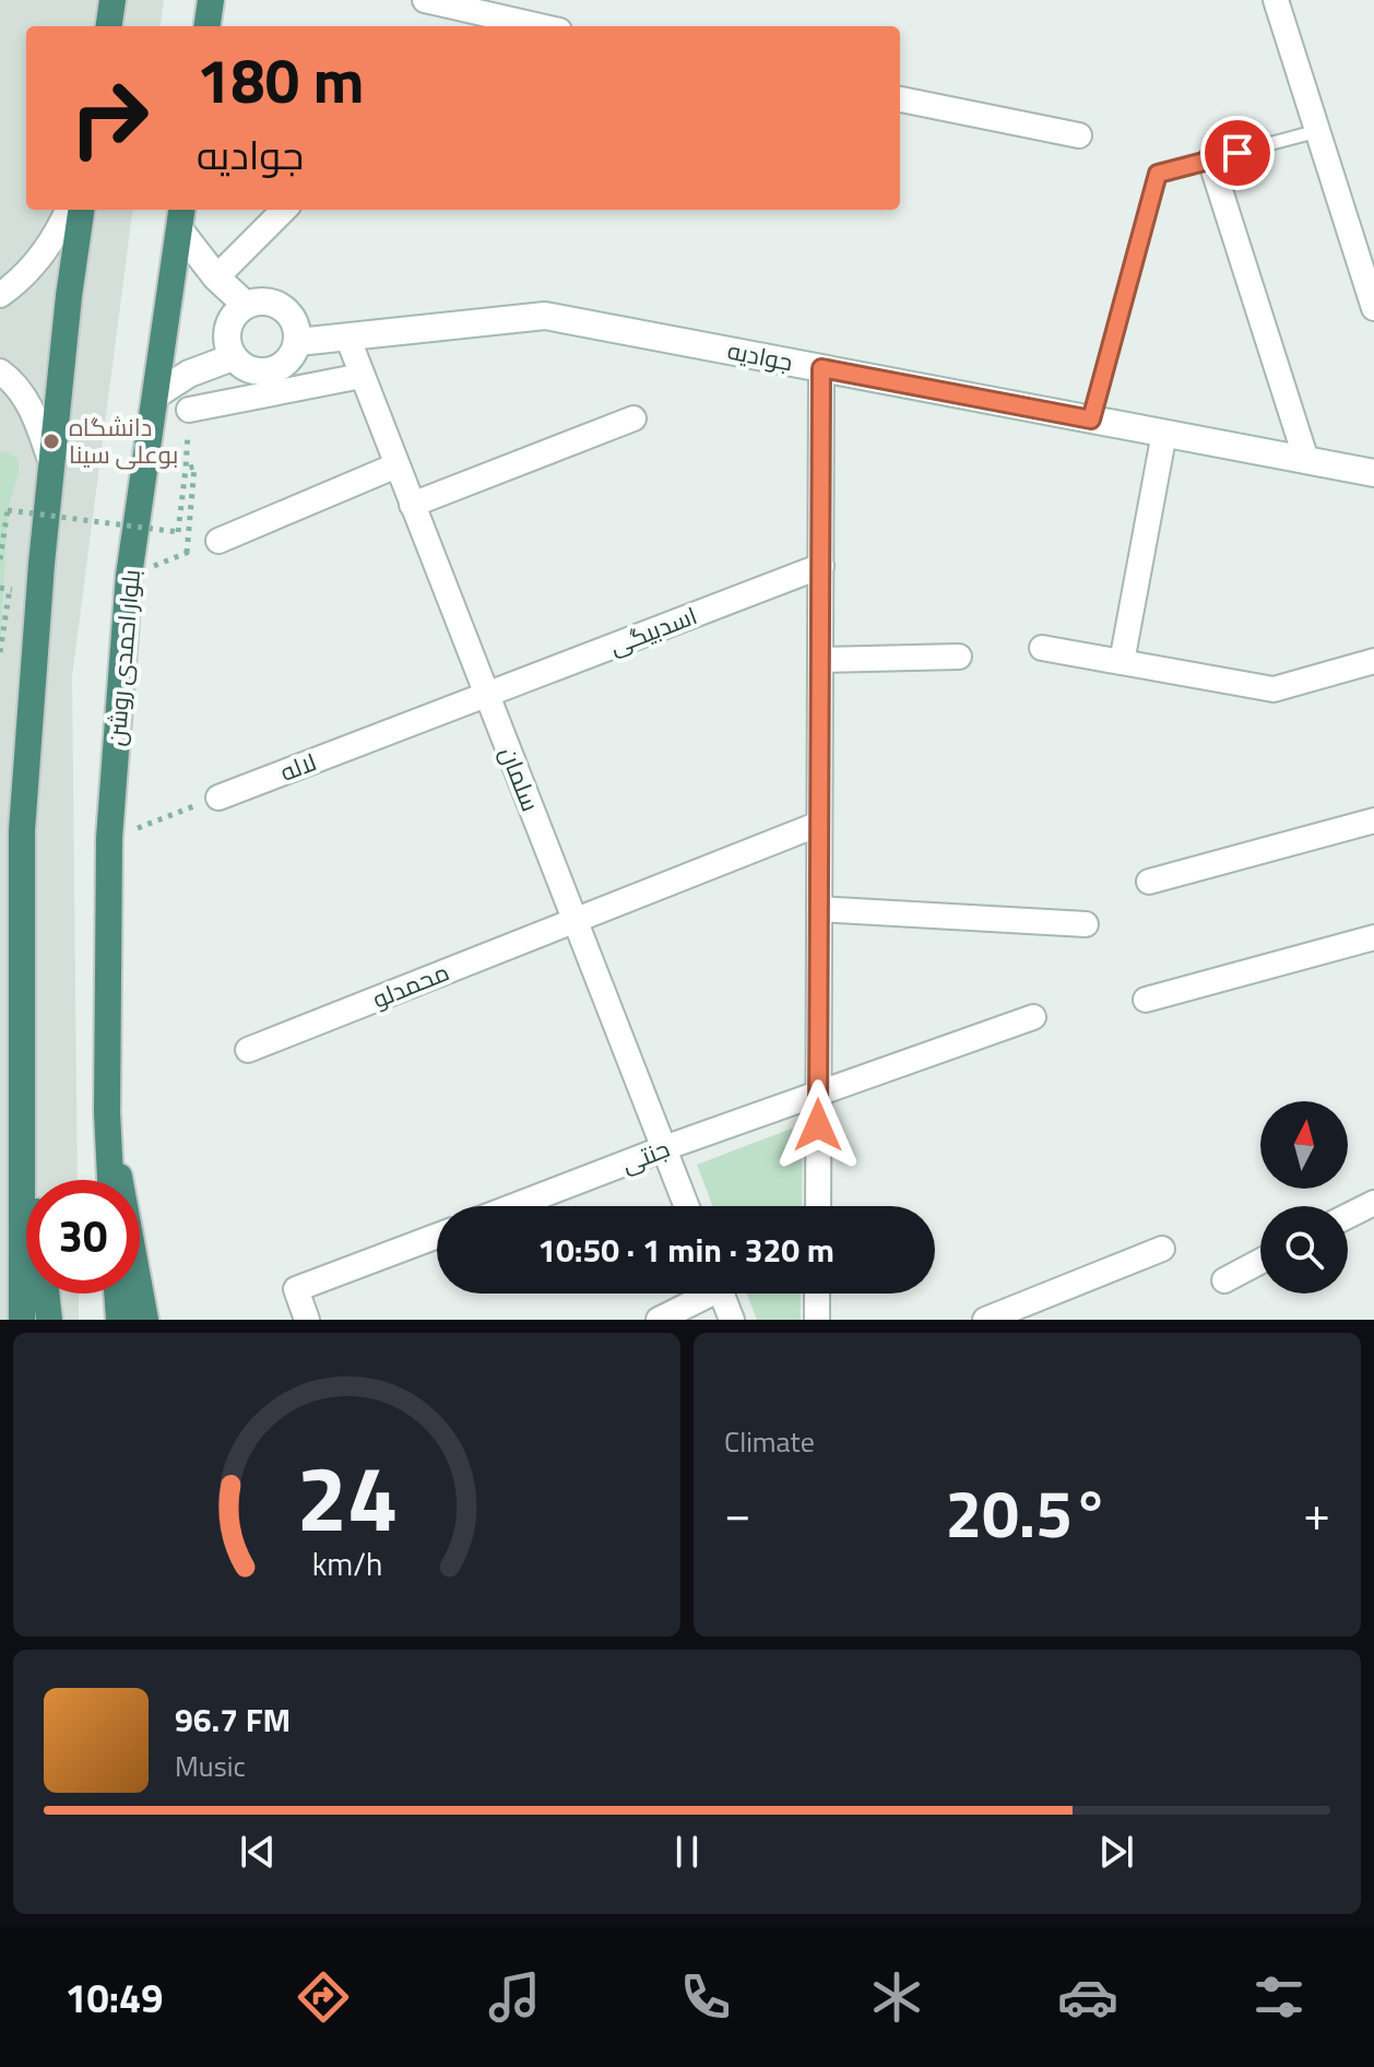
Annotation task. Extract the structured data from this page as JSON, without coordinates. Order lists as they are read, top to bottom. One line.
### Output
{"streets":{"highway":["بلوار احمدی روشن"],"main road":["جوادیه"],"street":["اسدبیگی","لاله","سلمان","محمدلو","جنتی"]},"crossings":[["جوادیه","سلمان"],["اسدبیگی","لاله"],["اسدبیگی","سلمان"],["لاله","سلمان"],["سلمان","محمدلو"],["سلمان","جنتی"]],"places":["دانشگاه بوعلی سینا"],"north":"top","page":{"turn":["180 m","جوادیه"],"limit":"30","trip":"10:50 · 1 min · 320 m","tile":"Climate","heat":["−","20.5°","+"],"song":["96.7 FM","Music"],"tabs":"10:49","gauge":["24","km/h"]}}
